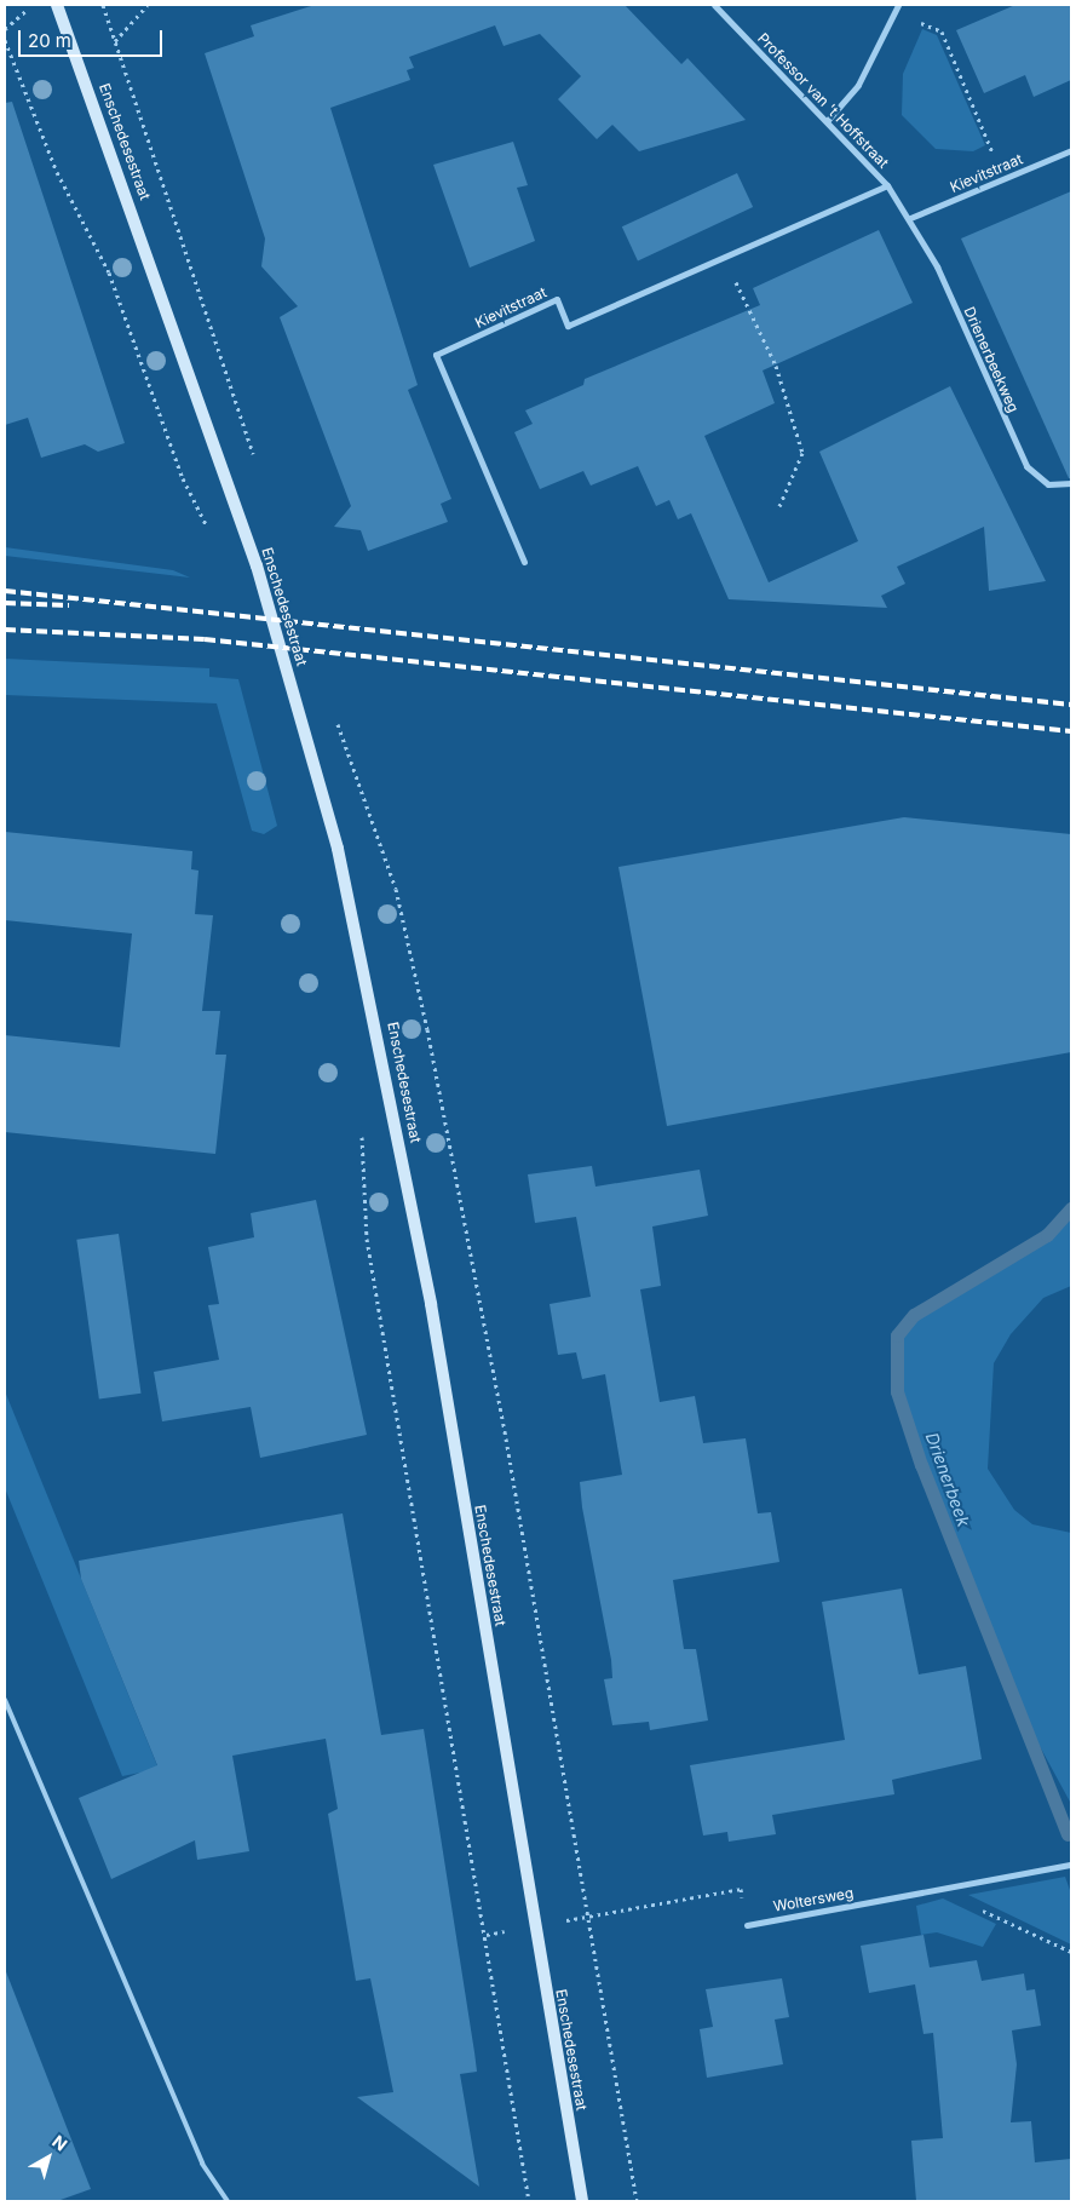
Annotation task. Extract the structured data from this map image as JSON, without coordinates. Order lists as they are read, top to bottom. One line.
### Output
{"streets":{"main road":["Enschedesestraat"],"street":["Professor van 't Hoffstraat","Kievitstraat","Drienerbeekweg","Woltersweg"]},"crossings":[["Professor van 't Hoffstraat","Kievitstraat"],["Professor van 't Hoffstraat","Drienerbeekweg"],["Kievitstraat","Drienerbeekweg"]],"water":["Drienerbeek"],"scale_bar":"20 m","north":"top right"}
